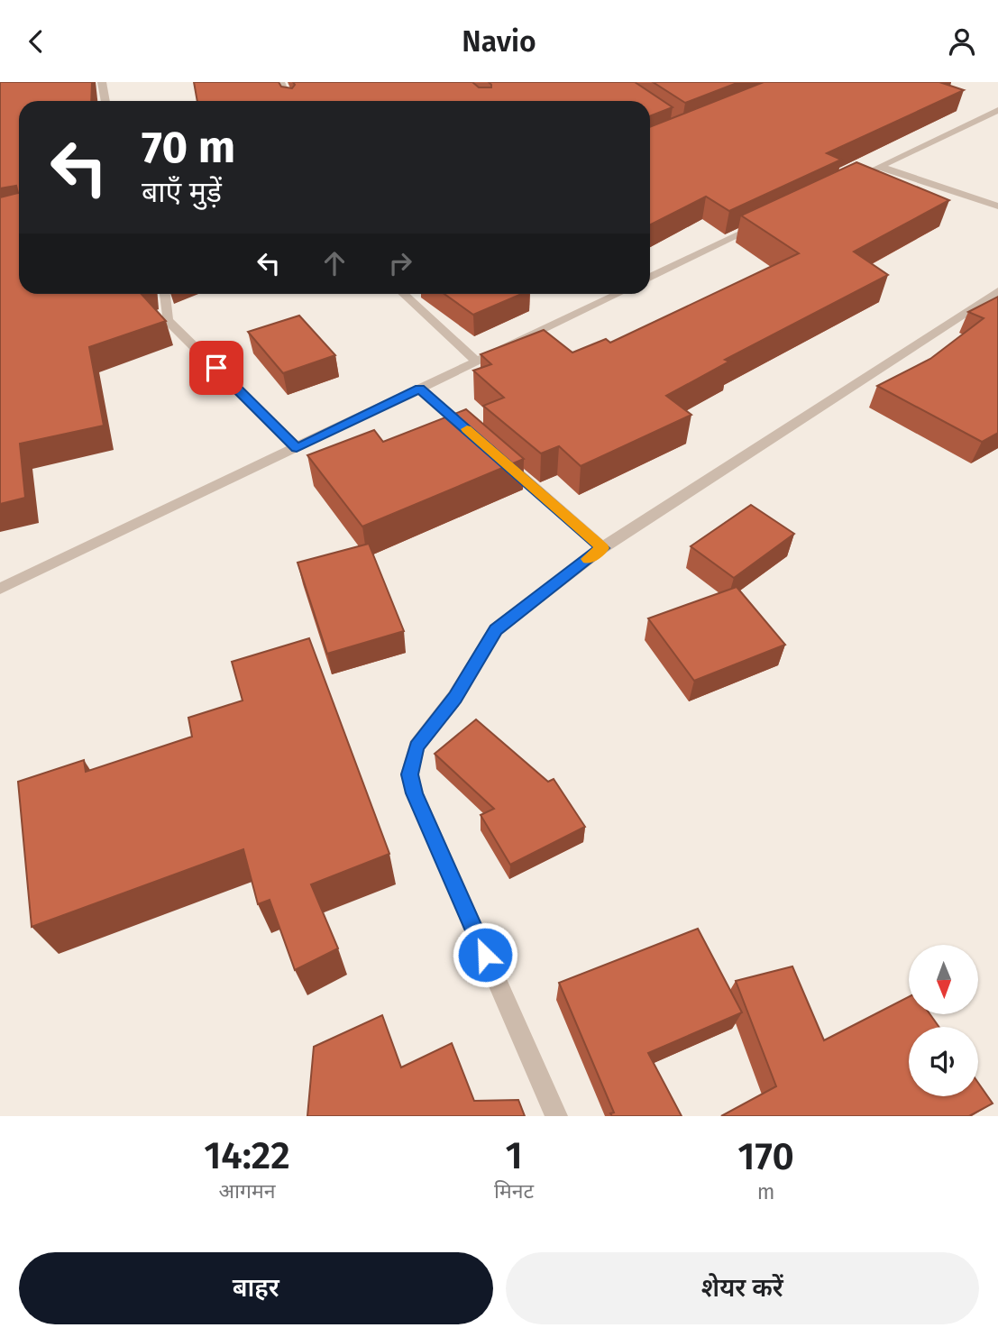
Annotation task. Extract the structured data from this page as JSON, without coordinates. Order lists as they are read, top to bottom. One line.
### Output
{"north":"bottom","page":{"header":"Navio","turn":["70 m","बाएँ मुड़ें"],"eta":["14:22","आगमन","1","मिनट","170","m"],"buttons":["बाहर","शेयर करें"]}}
